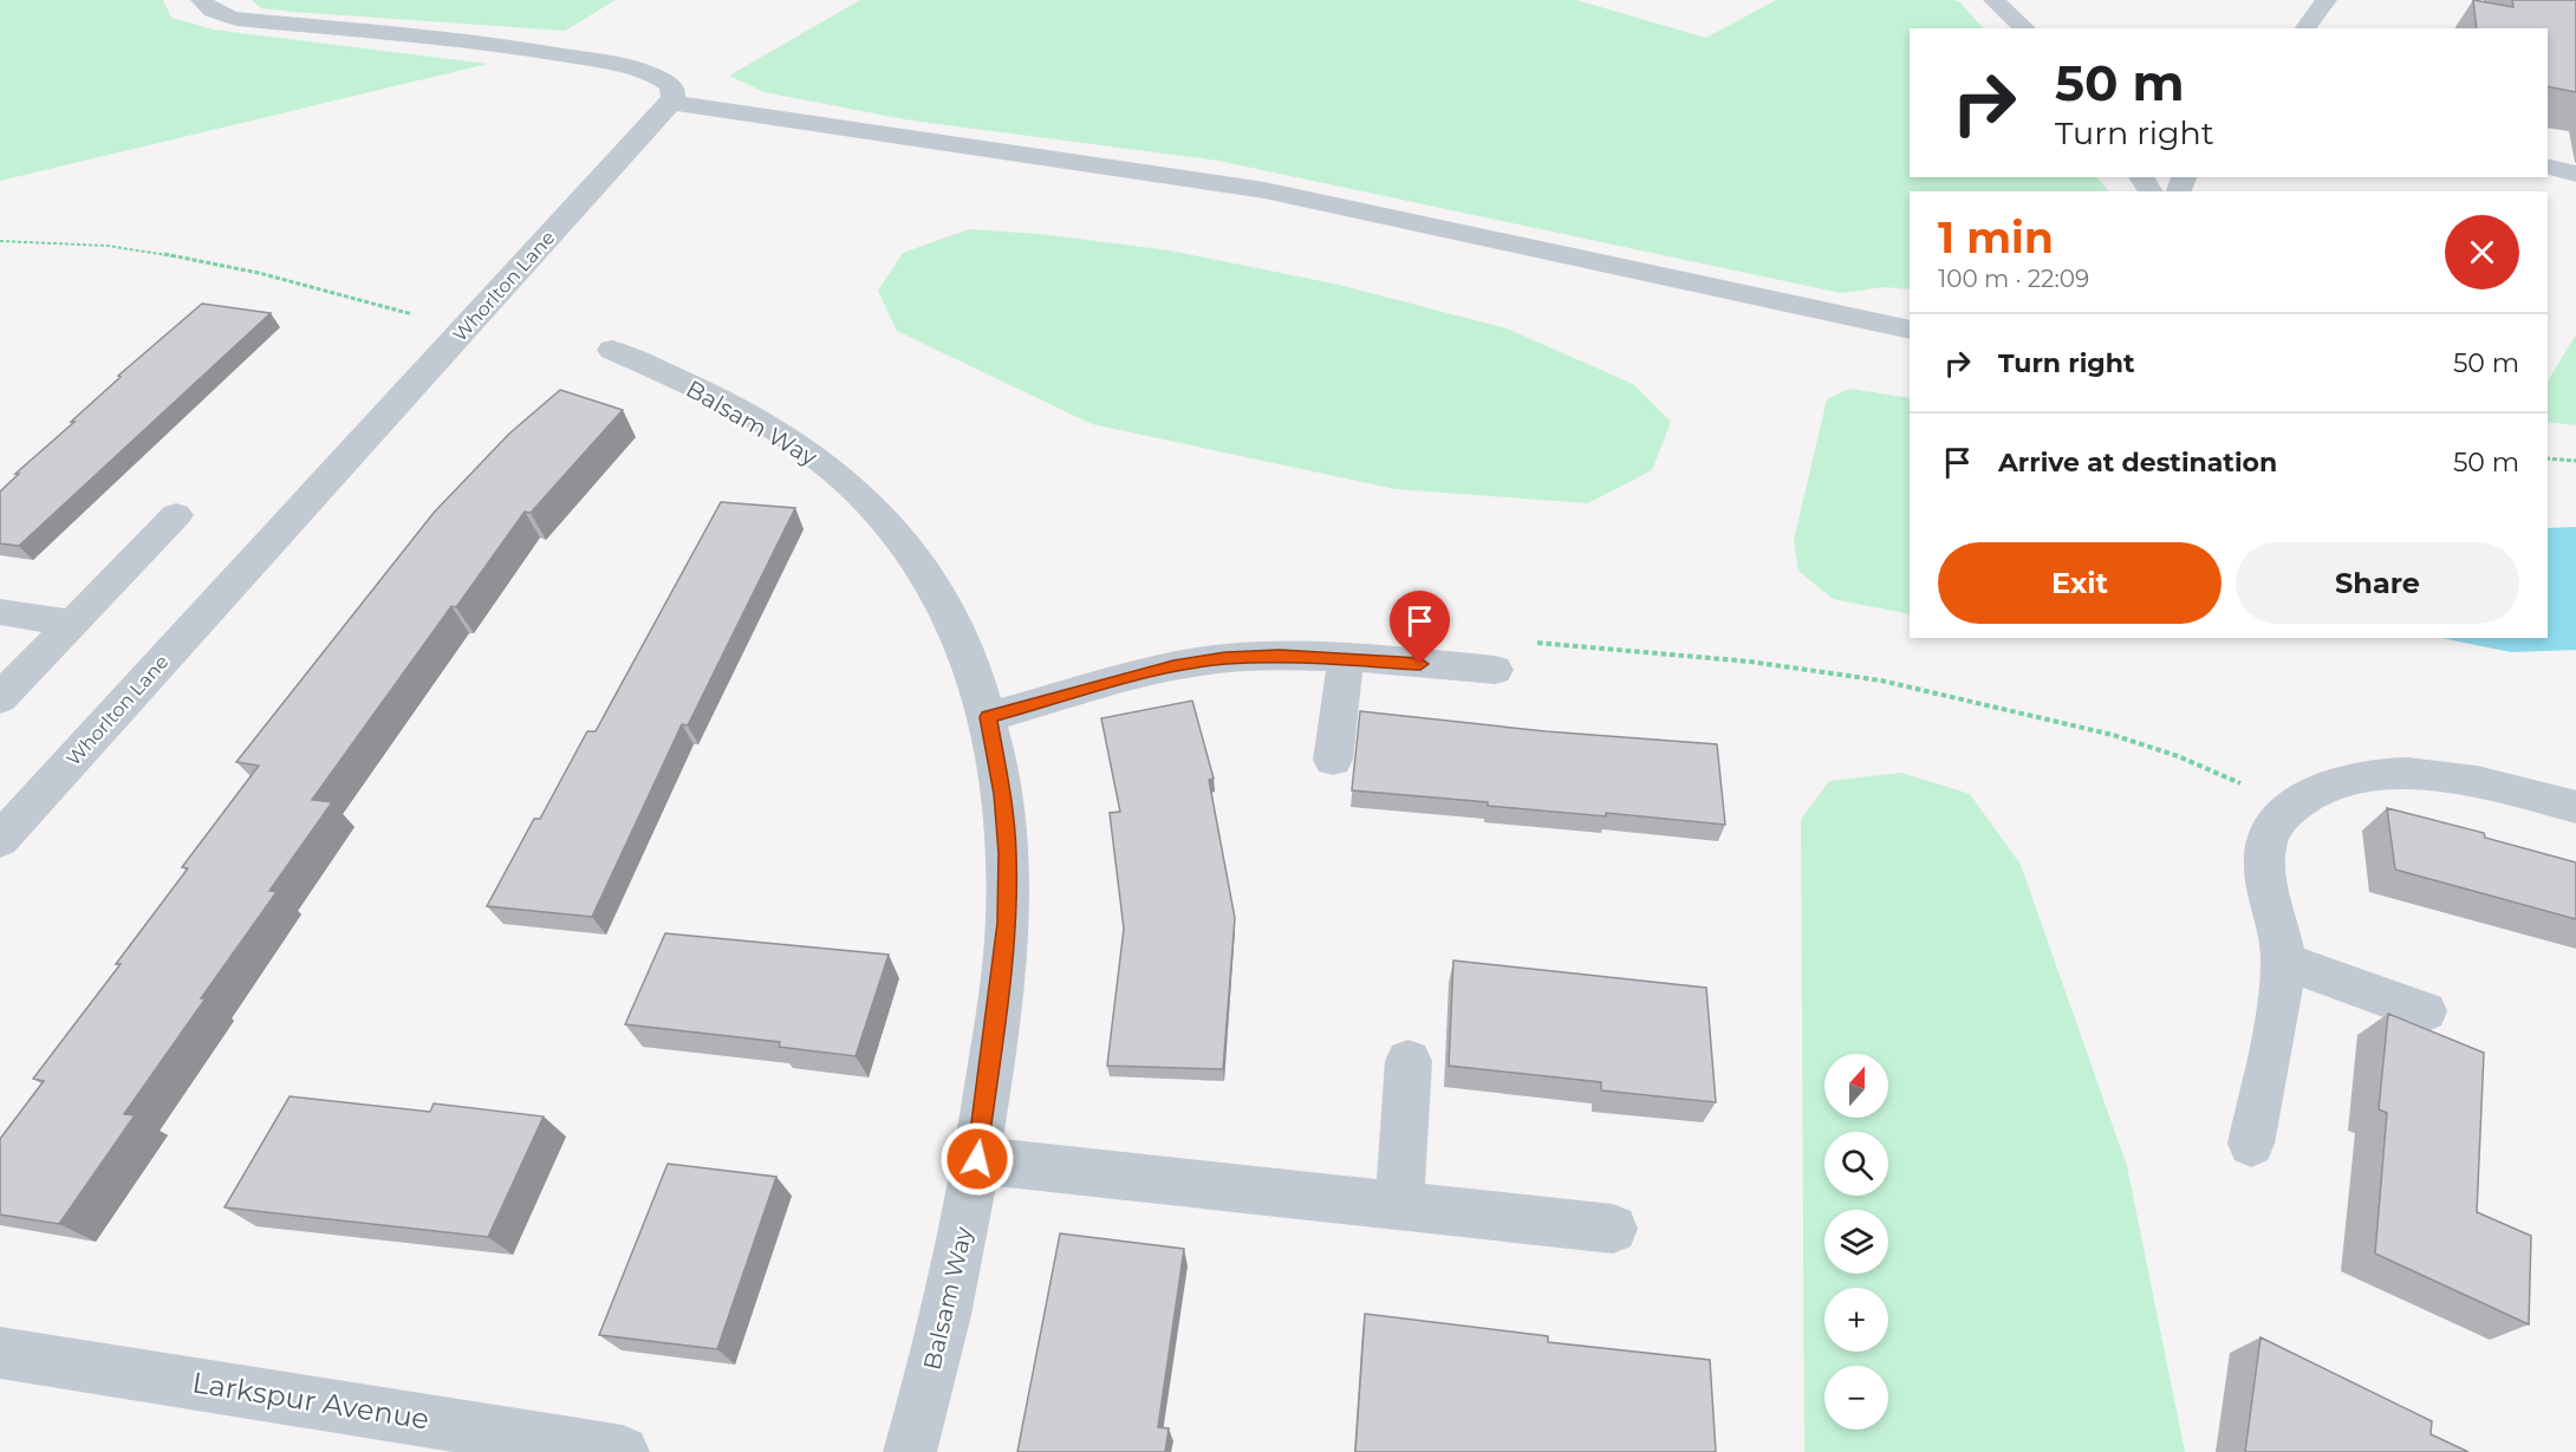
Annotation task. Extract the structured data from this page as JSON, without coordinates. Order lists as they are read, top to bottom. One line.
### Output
{"streets":{"street":["Whorlton Lane","Balsam Way","Larkspur Avenue"]},"north":"top","page":{"turn":["50 m","Turn right"],"heading":["1 min","100 m · 22:09"],"list":[{"name":"Turn right","value":"50 m"},{"name":"Arrive at destination","value":"50 m"}],"buttons":["Exit","Share"],"map_buttons":["+","−"]}}
